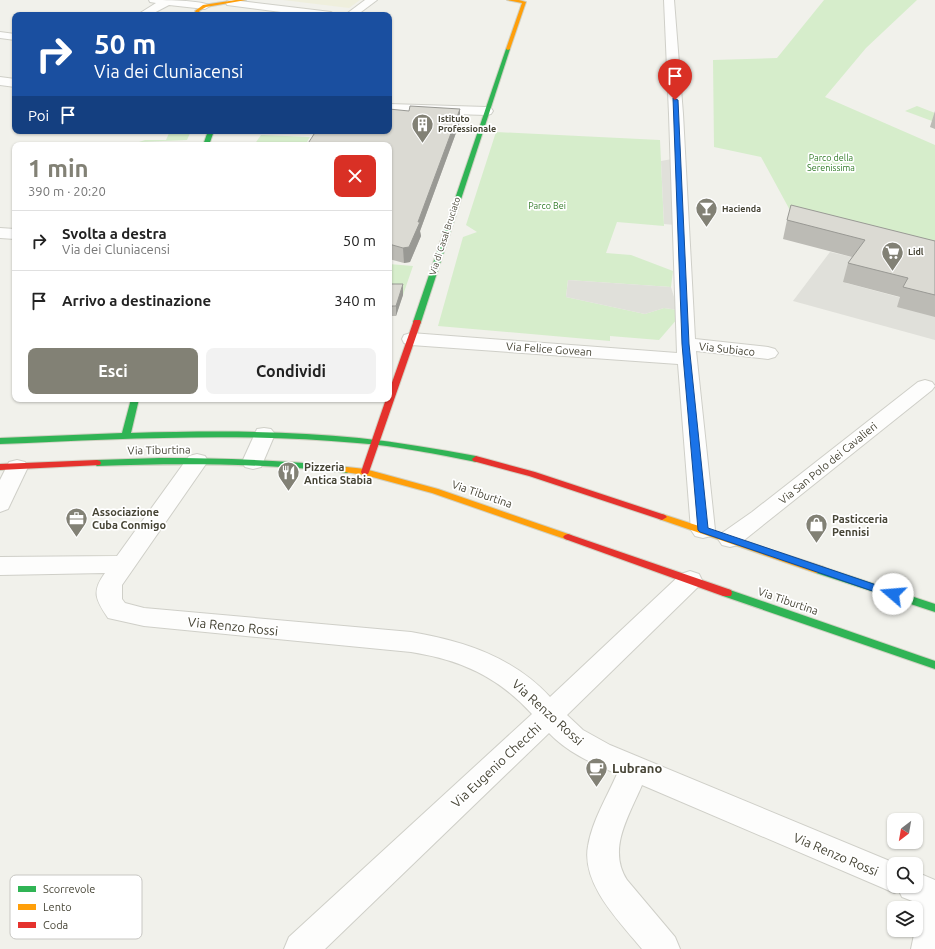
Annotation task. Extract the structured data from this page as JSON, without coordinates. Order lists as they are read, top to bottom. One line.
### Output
{"streets":{"main road":["Via di Casal Bruciato","Via Tiburtina"],"street":["Via Felice Govean","Via Subiaco","Via San Polo dei Cavalieri","Via Renzo Rossi","Via Eugenio Checchi"]},"crossings":[["Via di Casal Bruciato","Via Felice Govean"],["Via di Casal Bruciato","Via Tiburtina"],["Via Felice Govean","Via Subiaco"],["Via Tiburtina","Via San Polo dei Cavalieri"],["Via Tiburtina","Via Renzo Rossi"],["Via Tiburtina","Via Eugenio Checchi"],["Via Renzo Rossi","Via Eugenio Checchi"]],"parks":["Parco della Serenissima","Parco Bei"],"places":{"building":["Istituto Professionale"],"bar":["Hacienda"],"supermarket":["Lidl"],"restaurant":["Pizzeria Antica Stabia"],"office":["Associazione Cuba Conmigo"],"shop":["Pasticceria Pennisi"],"cafe":["Lubrano"]},"legend":["Scorrevole","Lento","Coda"],"north":"bottom left","page":{"turn":["50 m","Via dei Cluniacensi"],"then":"Poi","heading":["1 min","390 m · 20:20"],"list":[{"name":"Svolta a destra","note":"Via dei Cluniacensi","value":"50 m"},{"name":"Arrivo a destinazione","value":"340 m"}],"buttons":["Esci","Condividi"]}}
